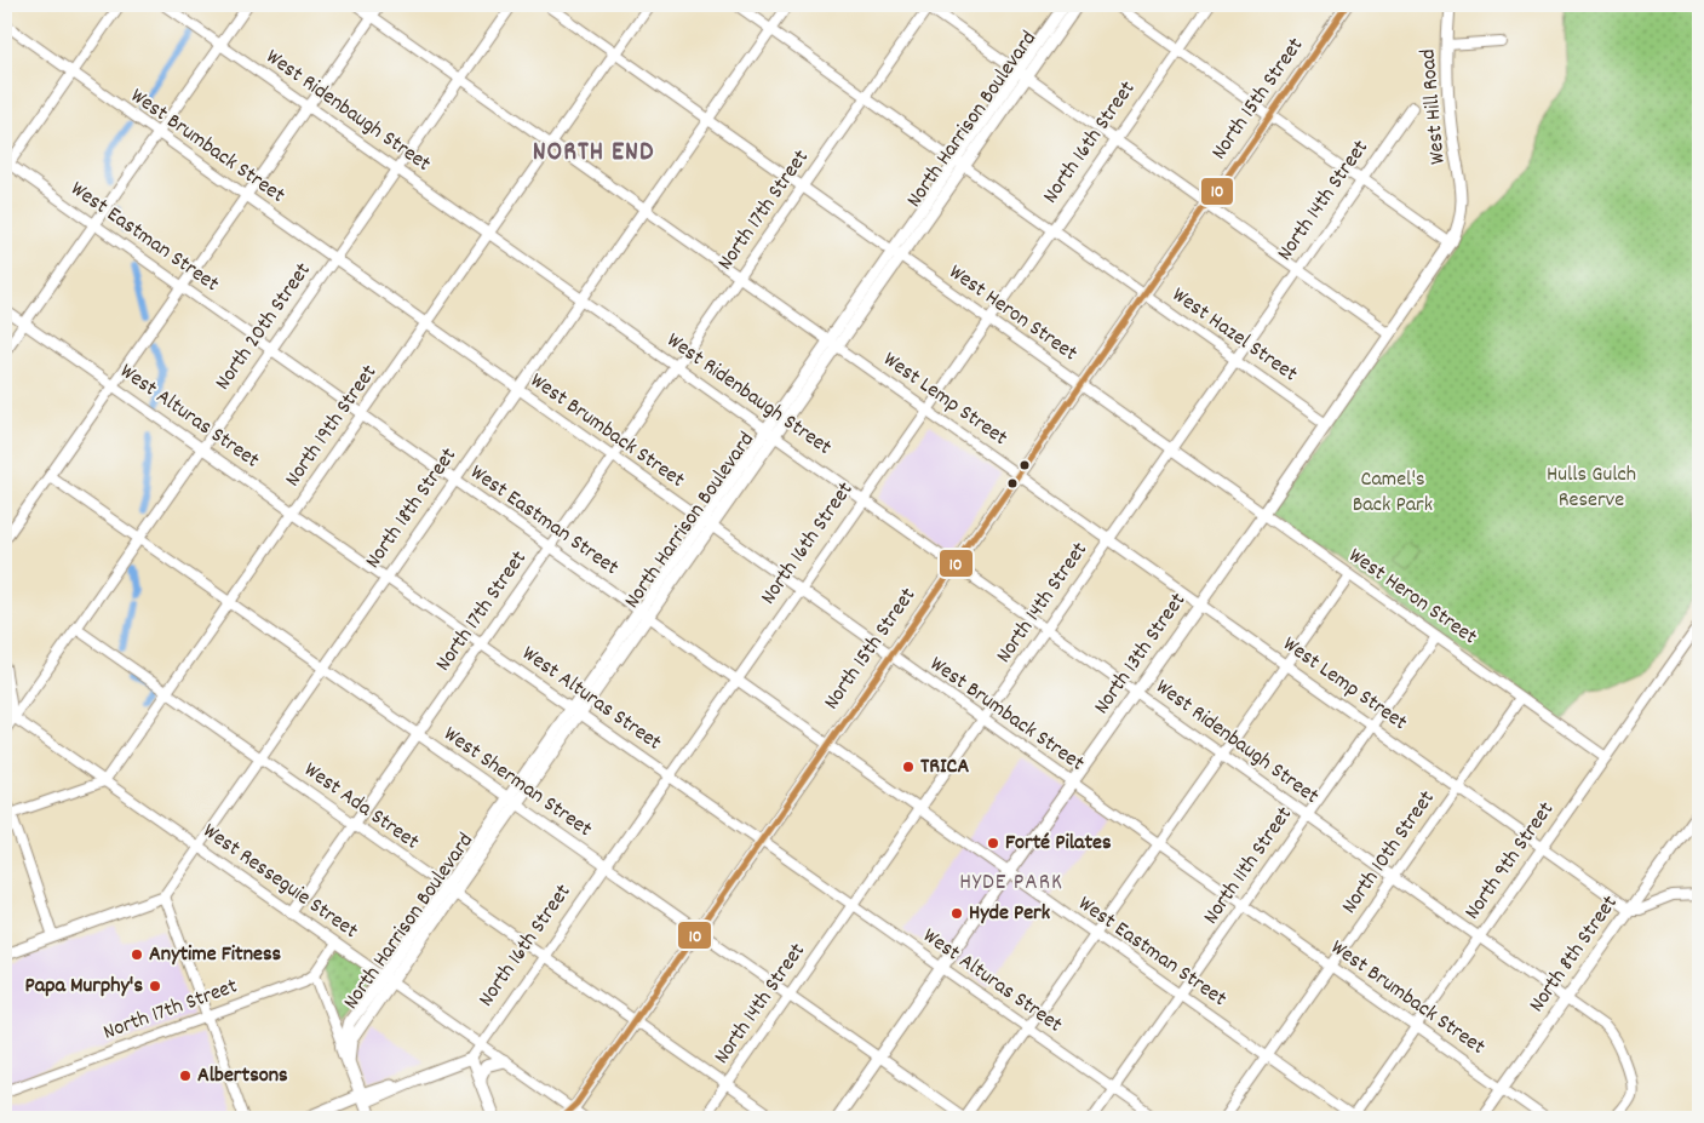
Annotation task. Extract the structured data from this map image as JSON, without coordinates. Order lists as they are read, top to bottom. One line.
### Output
{"streets":{"main road":["North Harrison Boulevard"],"street":["North 15th Street","West Hill Road","West Ridenbaugh Street","North 16th Street","West Brumback Street","North 14th Street","North 17th Street","West Eastman Street","West Heron Street","North 20th Street","West Hazel Street","West Lemp Street","West Alturas Street","North 19th Street","North 18th Street","North 13th Street","West Sherman Street","West Ada Street","North 10th Street","North 9th Street","North 11th Street","West Resseguie Street","North 8th Street"]},"crossings":[["North 15th Street","West Ridenbaugh Street"],["North 15th Street","West Brumback Street"],["North 15th Street","West Eastman Street"],["North 15th Street","West Heron Street"],["North 15th Street","West Hazel Street"],["North 15th Street","West Lemp Street"],["North 15th Street","West Alturas Street"],["North 15th Street","West Sherman Street"],["North 15th Street","West Ada Street"],["North 15th Street","West Resseguie Street"],["West Hill Road","North 13th Street"],["West Ridenbaugh Street","North Harrison Boulevard"],["West Ridenbaugh Street","North 16th Street"],["West Ridenbaugh Street","North 14th Street"],["West Ridenbaugh Street","North 17th Street"],["West Ridenbaugh Street","North 20th Street"],["West Ridenbaugh Street","North 19th Street"],["West Ridenbaugh Street","North 18th Street"],["West Ridenbaugh Street","North 13th Street"],["West Ridenbaugh Street","North 10th Street"],["West Ridenbaugh Street","North 9th Street"],["West Ridenbaugh Street","North 11th Street"],["West Ridenbaugh Street","North 8th Street"],["North Harrison Boulevard","West Brumback Street"],["North Harrison Boulevard","West Eastman Street"],["North Harrison Boulevard","West Heron Street"],["North Harrison Boulevard","West Hazel Street"],["North Harrison Boulevard","West Lemp Street"],["North Harrison Boulevard","West Alturas Street"],["North Harrison Boulevard","West Sherman Street"],["North Harrison Boulevard","West Ada Street"],["North Harrison Boulevard","West Resseguie Street"],["North 16th Street","West Brumback Street"],["North 16th Street","West Eastman Street"],["North 16th Street","West Heron Street"],["North 16th Street","West Hazel Street"],["North 16th Street","West Lemp Street"],["North 16th Street","West Alturas Street"],["North 16th Street","West Sherman Street"],["North 16th Street","West Ada Street"],["North 16th Street","West Resseguie Street"],["West Brumback Street","North 14th Street"],["West Brumback Street","North 17th Street"],["West Brumback Street","North 20th Street"],["West Brumback Street","North 19th Street"],["West Brumback Street","North 18th Street"],["West Brumback Street","North 13th Street"],["West Brumback Street","North 10th Street"],["West Brumback Street","North 9th Street"],["West Brumback Street","North 11th Street"],["West Brumback Street","North 8th Street"],["North 14th Street","West Eastman Street"],["North 14th Street","West Heron Street"],["North 14th Street","West Hazel Street"],["North 14th Street","West Lemp Street"],["North 14th Street","West Alturas Street"],["North 14th Street","West Sherman Street"],["North 14th Street","West Ada Street"],["North 17th Street","West Eastman Street"],["North 17th Street","West Heron Street"],["North 17th Street","West Hazel Street"],["North 17th Street","West Lemp Street"],["North 17th Street","West Alturas Street"],["North 17th Street","West Sherman Street"],["North 17th Street","West Ada Street"],["North 17th Street","West Resseguie Street"],["West Eastman Street","North 20th Street"],["West Eastman Street","North 19th Street"],["West Eastman Street","North 18th Street"],["West Eastman Street","North 13th Street"],["West Eastman Street","North 10th Street"],["West Eastman Street","North 9th Street"],["West Eastman Street","North 11th Street"],["West Heron Street","North 19th Street"],["West Heron Street","North 18th Street"],["West Heron Street","North 13th Street"],["West Heron Street","North 10th Street"],["West Heron Street","North 9th Street"],["West Heron Street","North 11th Street"],["North 20th Street","West Lemp Street"],["North 20th Street","West Alturas Street"],["North 20th Street","West Sherman Street"],["North 20th Street","West Ada Street"],["North 20th Street","West Resseguie Street"],["West Hazel Street","North 18th Street"],["West Hazel Street","North 13th Street"],["West Lemp Street","North 19th Street"],["West Lemp Street","North 18th Street"],["West Lemp Street","North 13th Street"],["West Lemp Street","North 10th Street"],["West Lemp Street","North 9th Street"],["West Lemp Street","North 11th Street"],["West Lemp Street","North 8th Street"],["West Alturas Street","North 19th Street"],["West Alturas Street","North 18th Street"],["West Alturas Street","North 13th Street"],["West Alturas Street","North 11th Street"],["North 19th Street","West Sherman Street"],["North 19th Street","West Ada Street"],["North 19th Street","West Resseguie Street"],["North 18th Street","West Sherman Street"],["North 18th Street","West Ada Street"],["North 18th Street","West Resseguie Street"],["North 13th Street","West Sherman Street"]],"districts":["NORTH END","HYDE PARK"],"parks":["Hulls Gulch Reserve","Camel's Back Park"],"places":["TRICA","Forté Pilates","Hyde Perk","Anytime Fitness","Papa Murphy's","Albertsons"],"lines":["transit line 10"]}
